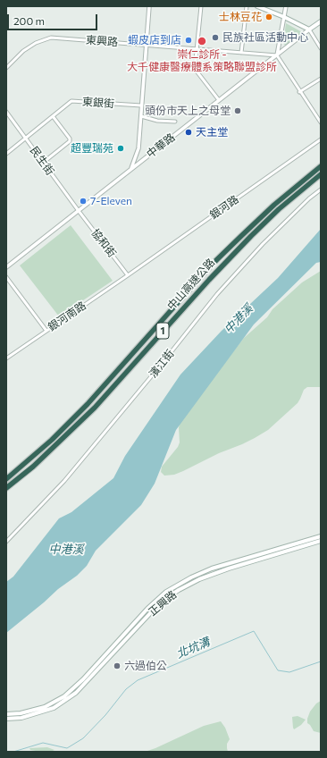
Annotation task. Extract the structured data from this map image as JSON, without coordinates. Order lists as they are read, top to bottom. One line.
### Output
{"streets":{"highway":["中山高速公路","1"],"main road":["正興路"],"street":["東興路","東銀街","中華路","民生街","銀河路","協和街","銀河南路","濱江街"]},"crossings":[["東興路","中華路"],["東銀街","民生街"],["中華路","民生街"],["中華路","協和街"],["民生街","協和街"],["銀河路","協和街"],["銀河路","銀河南路"],["協和街","銀河南路"]],"water":["中港溪","北坑溝"],"places":["士林豆花","民族社區活動中心","蝦皮店到店","崇仁診所 - 大千健康醫療體系策略聯盟診所","頭份市天上之母堂","天主堂","超豐瑞苑","7-Eleven","六過伯公"],"scale_bar":"200 m"}
